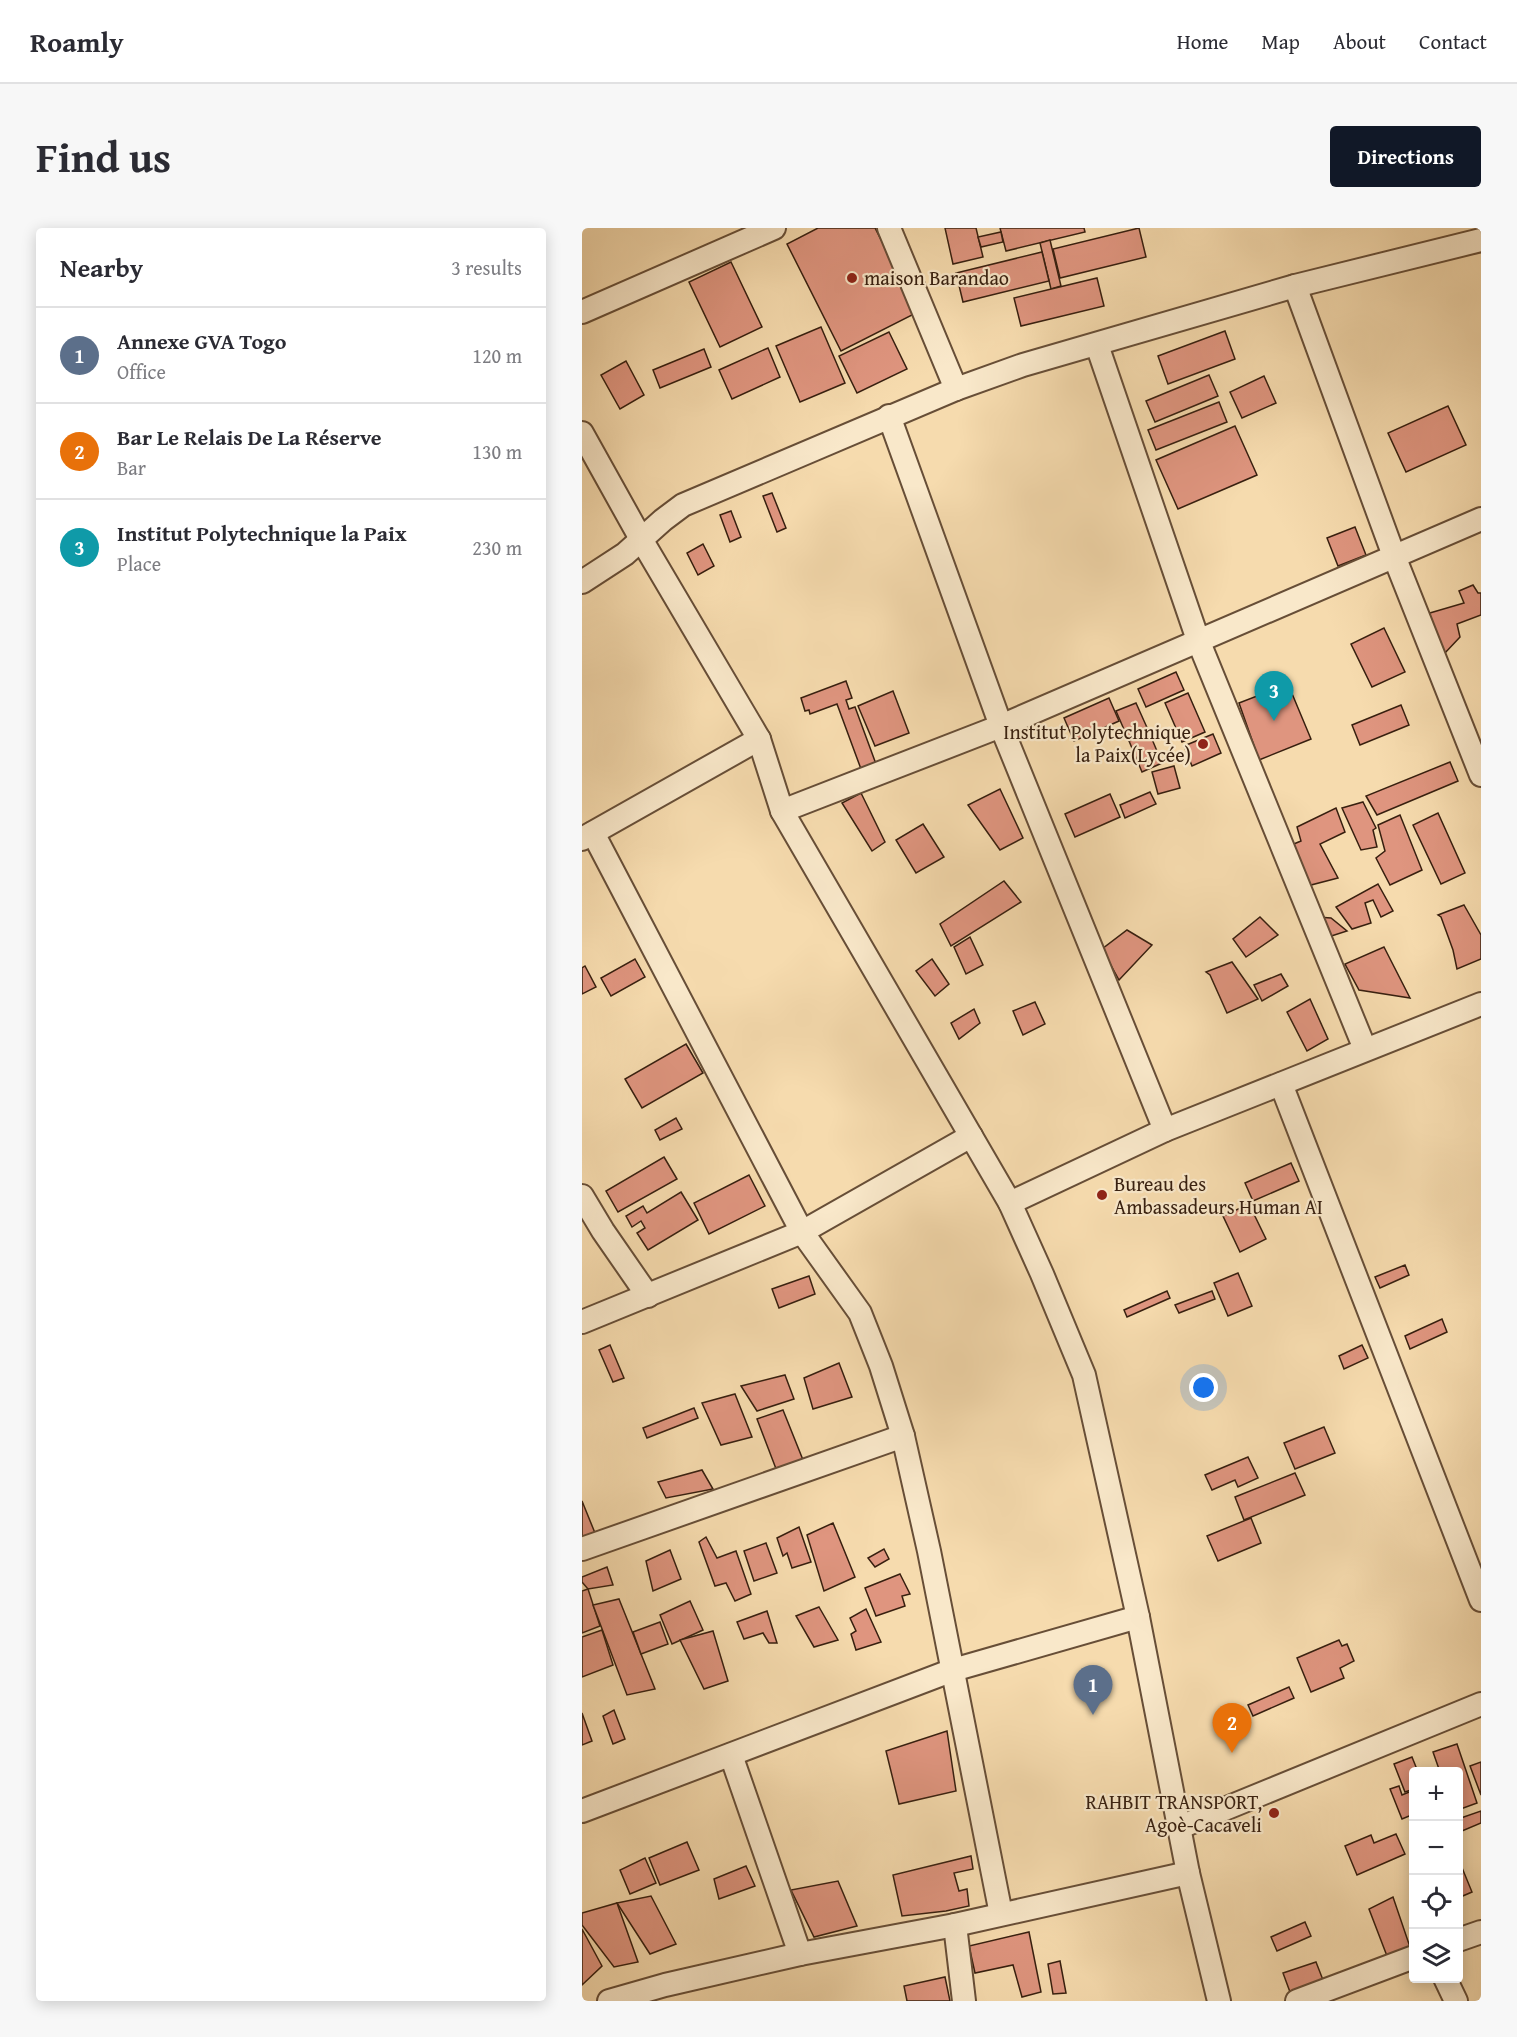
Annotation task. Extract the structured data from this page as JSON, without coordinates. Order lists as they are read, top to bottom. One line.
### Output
{"places":["maison Barandao","Institut Polytechnique la Paix(Lycée)","Bureau des Ambassadeurs Human AI","RAHBIT TRANSPORT, Agoè-Cacaveli"],"page":{"header":"Roamly","nav":["Home","Map","About","Contact"],"title":"Find us","buttons":"Directions","heading":["Nearby","3 results"],"list":[{"mark":"1","name":"Annexe GVA Togo","note":"Office","value":"120 m"},{"mark":"2","name":"Bar Le Relais De La Réserve","note":"Bar","value":"130 m"},{"mark":"3","name":"Institut Polytechnique la Paix","note":"Place","value":"230 m"}],"pins":["3","1","2"],"map_buttons":["+","−"]}}
